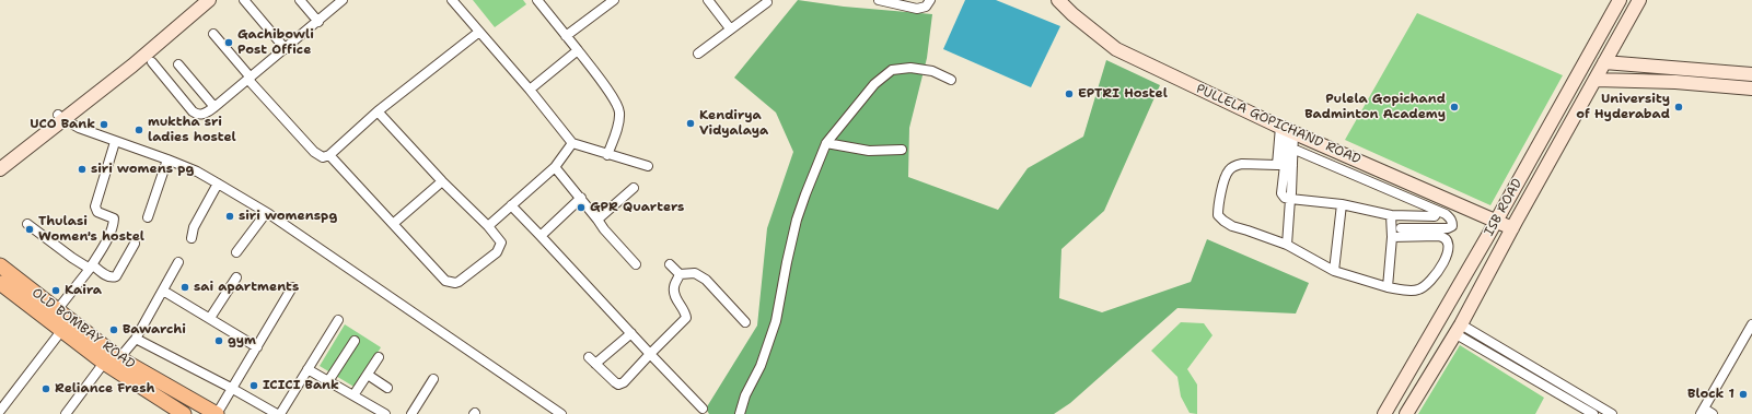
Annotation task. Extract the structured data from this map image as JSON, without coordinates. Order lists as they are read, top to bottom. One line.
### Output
{"streets":{"main road":["OLD BOMBAY ROAD"],"street":["PULLELA GOPICHAND ROAD","ISB ROAD"]},"crossings":[["PULLELA GOPICHAND ROAD","ISB ROAD"]],"places":["Gachibowli Post Office","EPTRI Hostel","Pulela Gopichand Badminton Academy","University of Hyderabad","Kendirya Vidyalaya","UCO Bank","muktha sri ladies hostel","siri womens pg","GPR Quarters","siri womenspg","Thulasi Women's hostel","sai apartments","Kaira","Bawarchi","gym","ICICI Bank","Reliance Fresh","Block 1"]}
